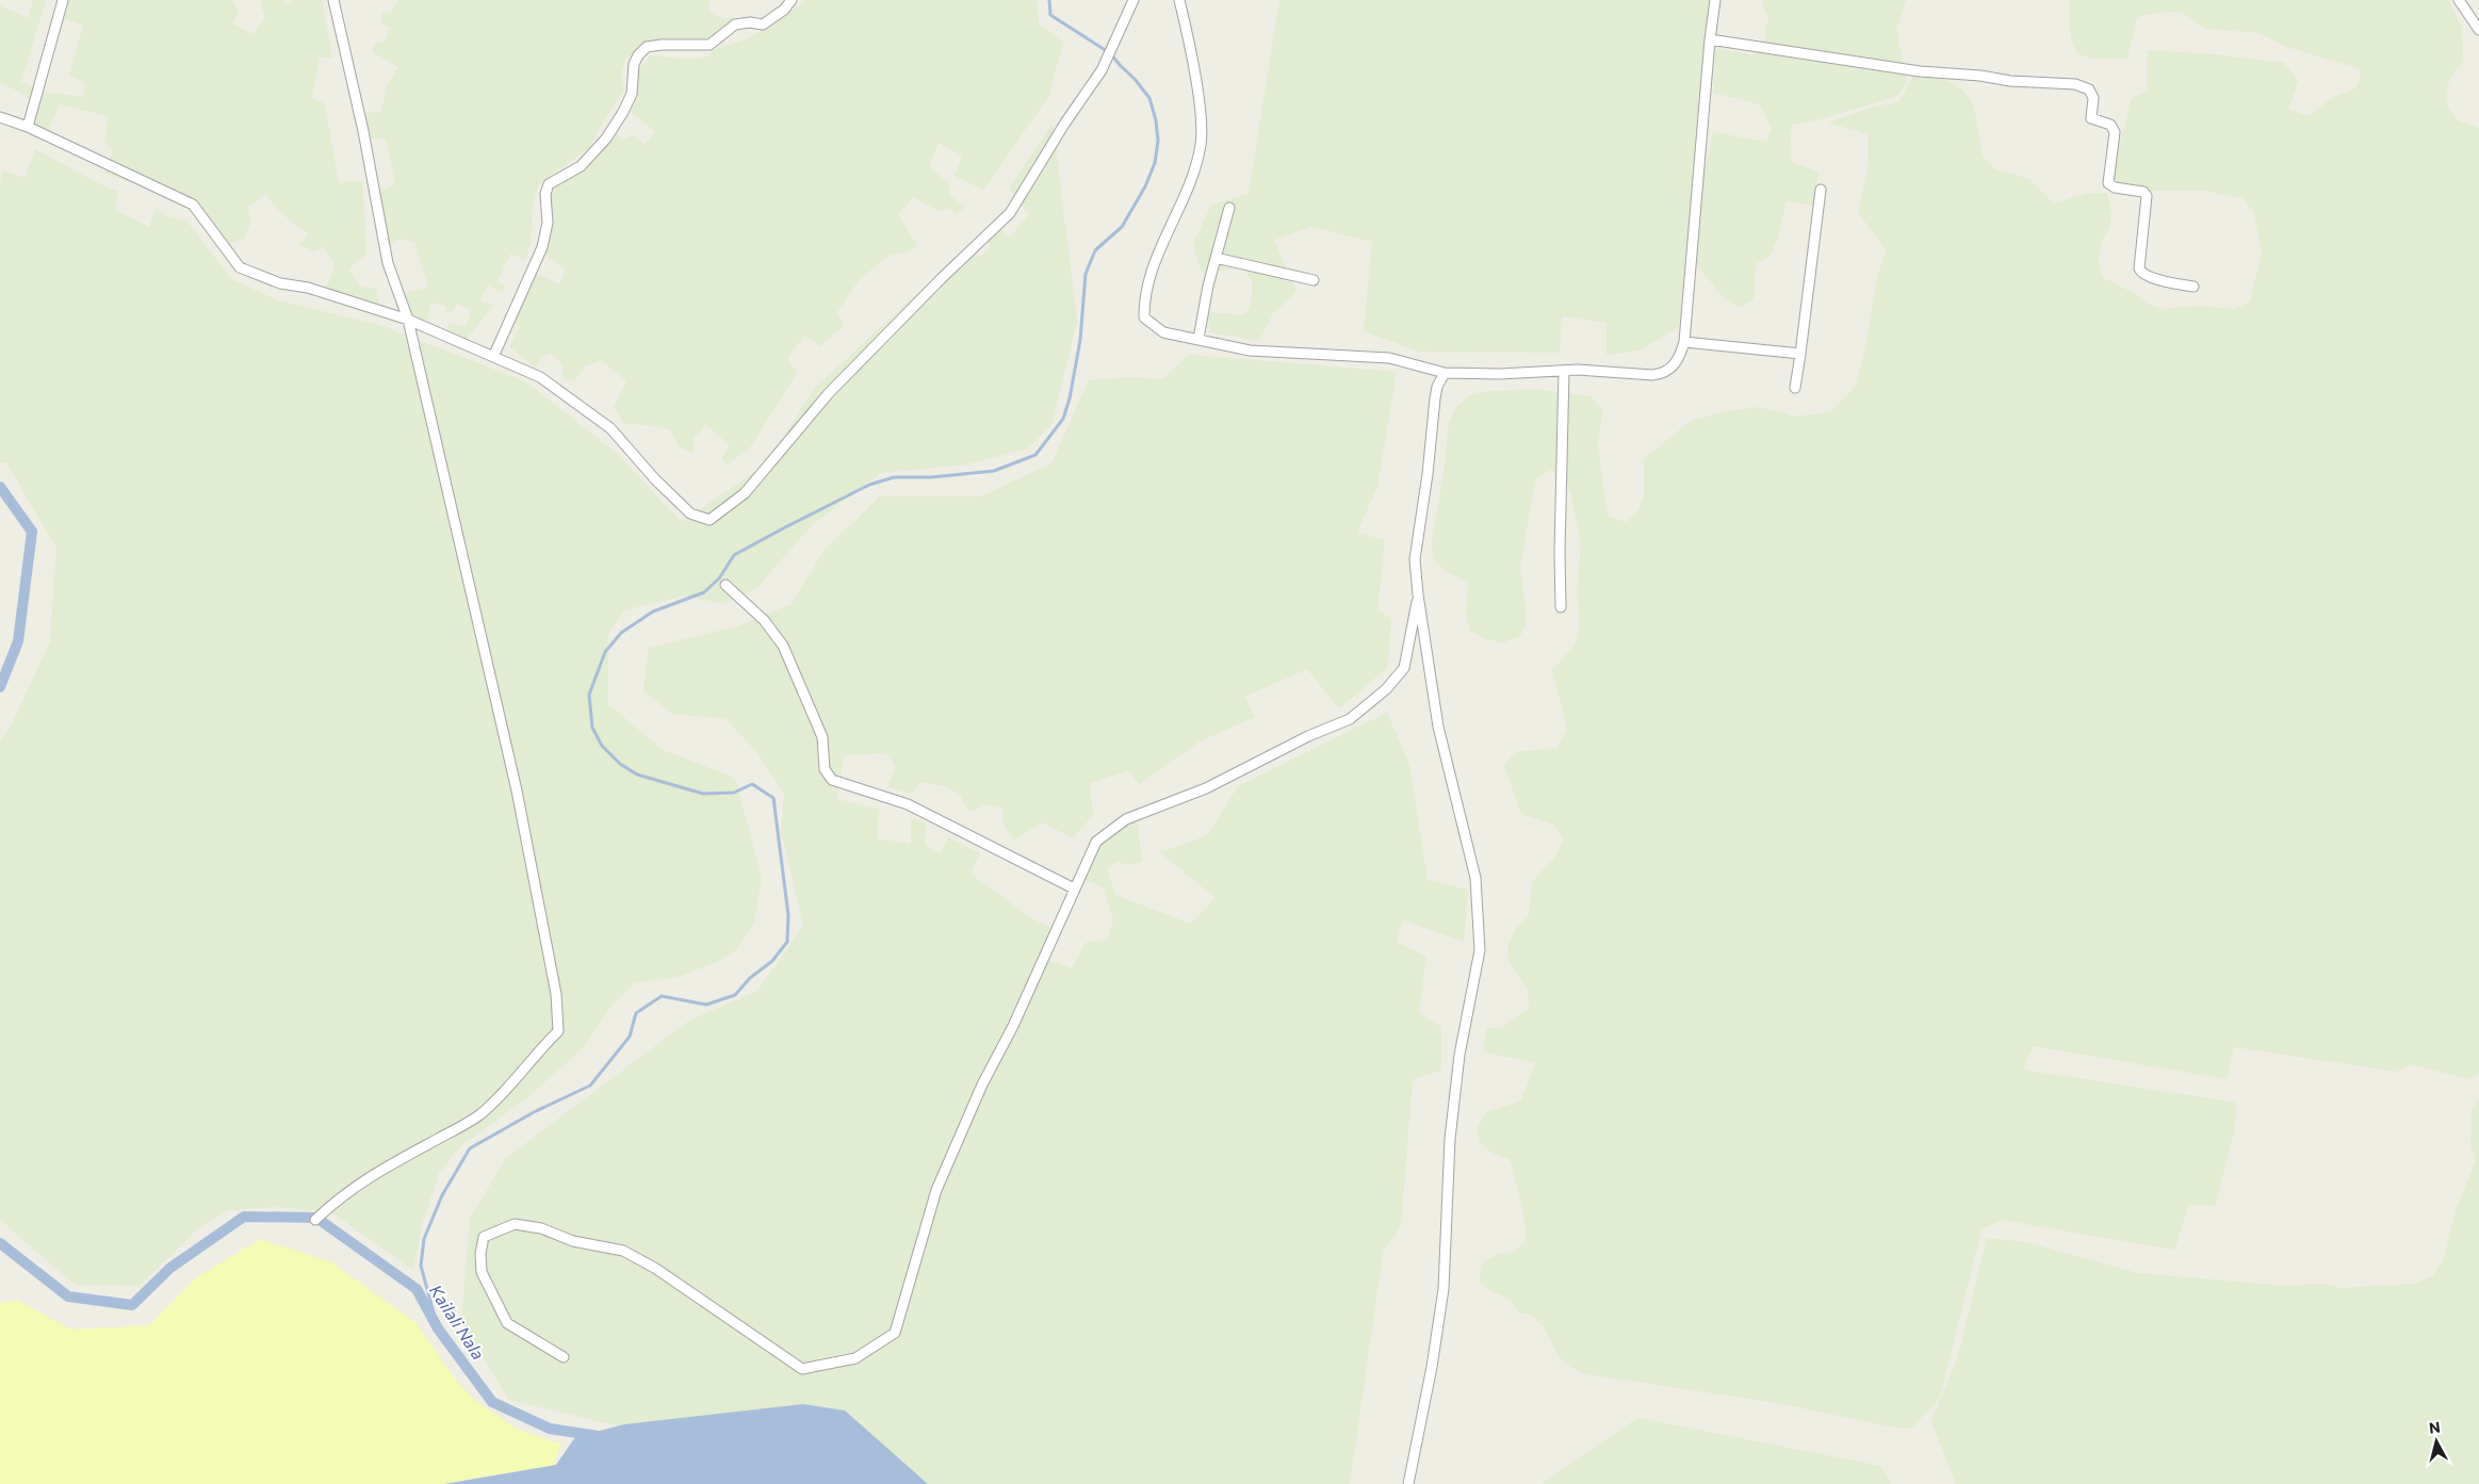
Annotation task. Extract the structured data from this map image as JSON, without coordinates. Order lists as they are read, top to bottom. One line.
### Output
{"water":["Kailali Nala"],"north":"top"}
